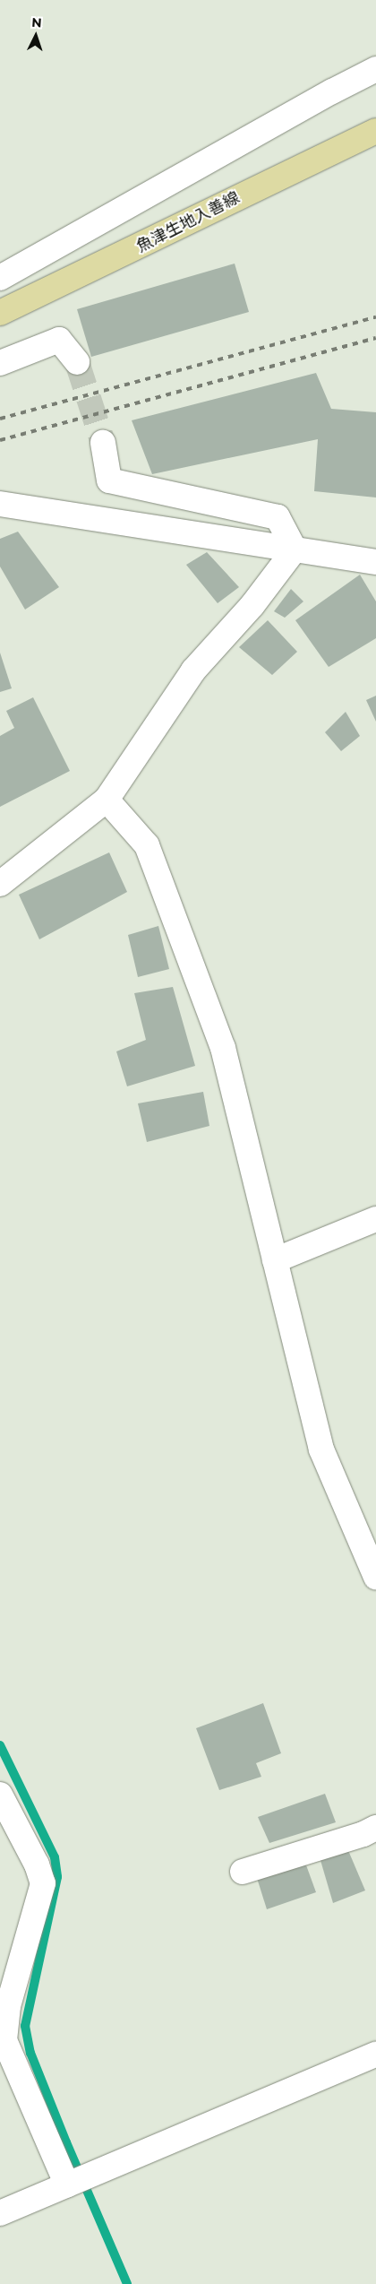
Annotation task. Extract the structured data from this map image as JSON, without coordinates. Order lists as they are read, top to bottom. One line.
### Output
{"streets":{"main road":["魚津生地入善線"]},"north":"top"}
